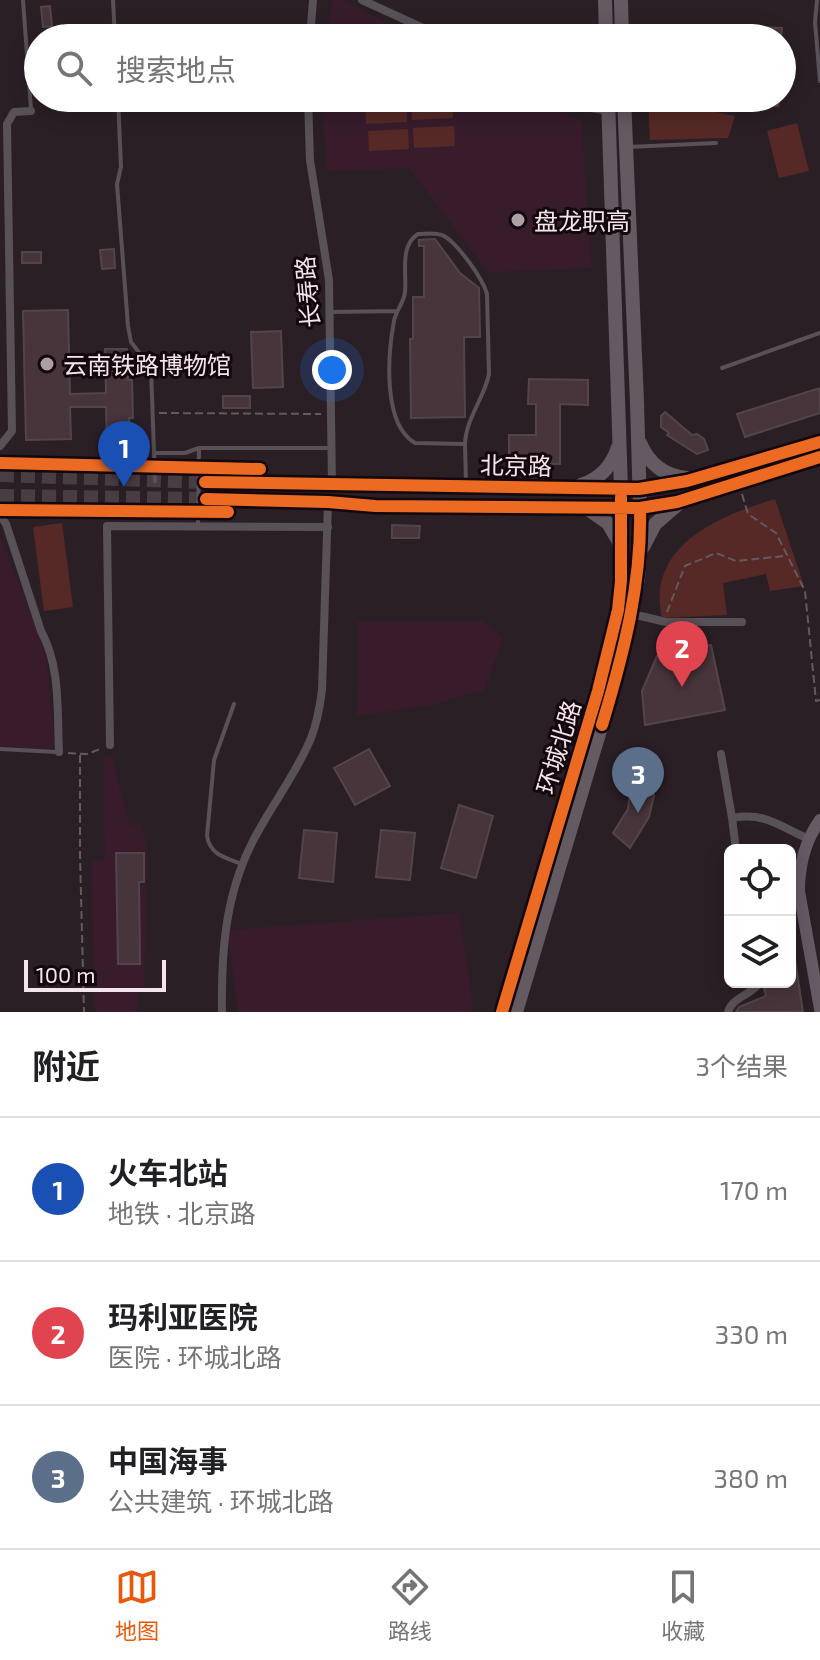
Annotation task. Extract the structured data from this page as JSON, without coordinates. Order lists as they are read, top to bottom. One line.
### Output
{"streets":{"main road":["北京路","环城北路"],"street":["长寿路"]},"crossings":[["长寿路","北京路"],["北京路","环城北路"]],"places":["盘龙职高","云南铁路博物馆"],"scale_bar":"100 m","page":{"search":"搜索地点","pins":["1","2","3"],"scale":"100 m","heading":["附近","3个结果"],"list":[{"mark":"1","name":"火车北站","note":"地铁 · 北京路","value":"170 m"},{"mark":"2","name":"玛利亚医院","note":"医院 · 环城北路","value":"330 m"},{"mark":"3","name":"中国海事","note":"公共建筑 · 环城北路","value":"380 m"}],"nav":["地图","路线","收藏"]}}
